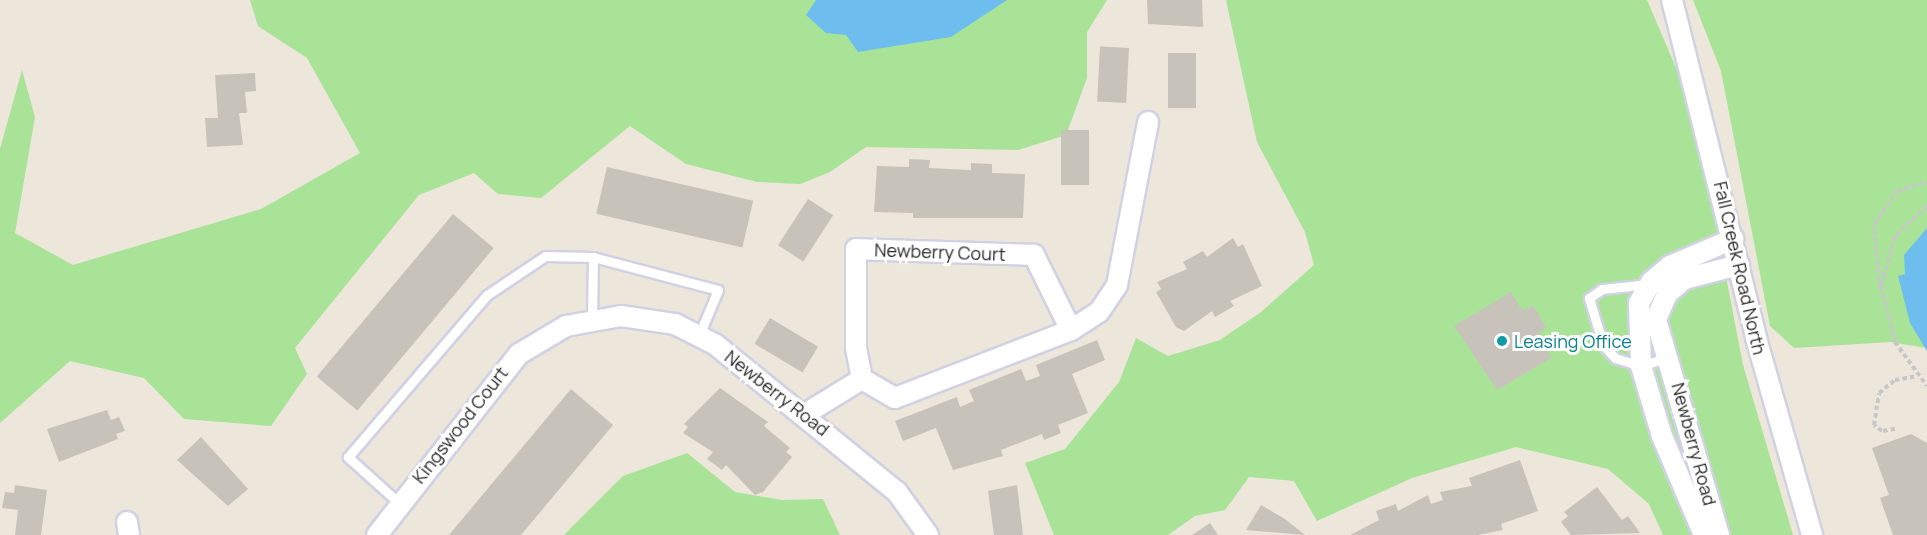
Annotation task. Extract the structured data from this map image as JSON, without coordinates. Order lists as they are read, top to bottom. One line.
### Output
{"streets":{"street":["Newberry Court","Fall Creek Road North","Newberry Road","Kingswood Court"]},"crossings":[["Fall Creek Road North","Newberry Road"],["Newberry Road","Kingswood Court"]],"places":["Leasing Office"]}
